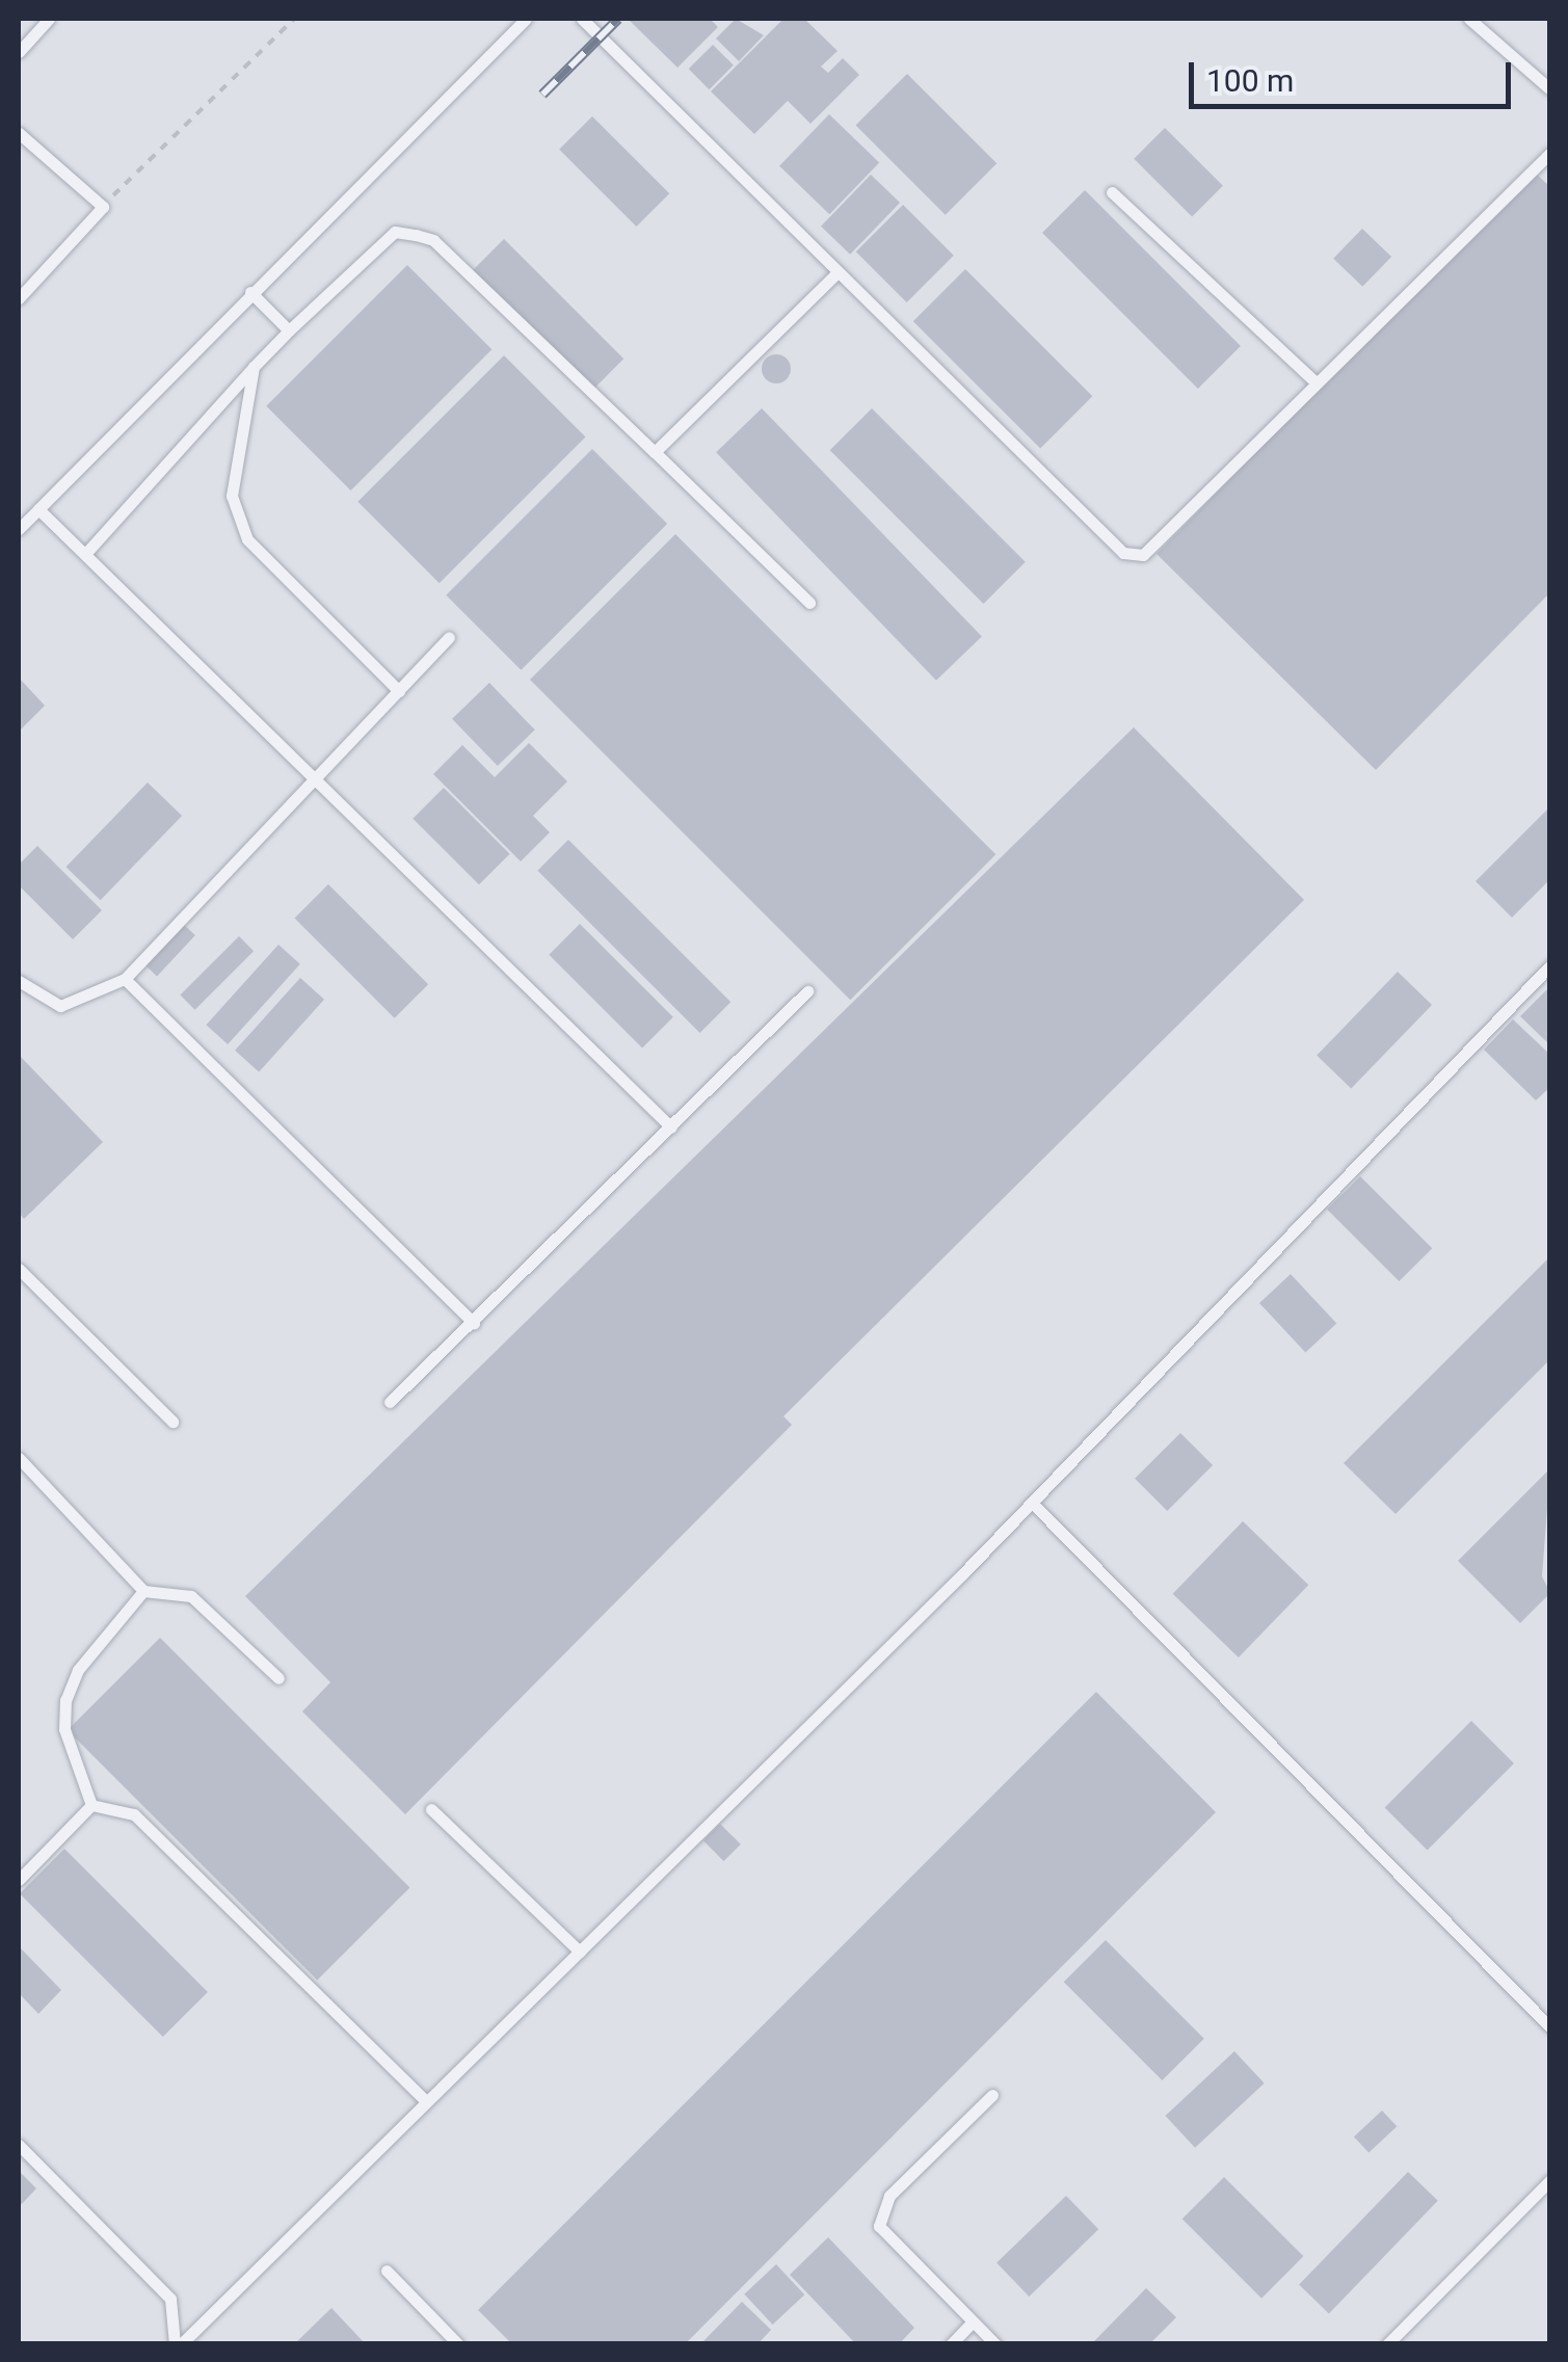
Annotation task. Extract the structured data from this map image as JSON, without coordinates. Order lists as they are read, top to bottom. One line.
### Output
{"scale_bar":"100 m"}
